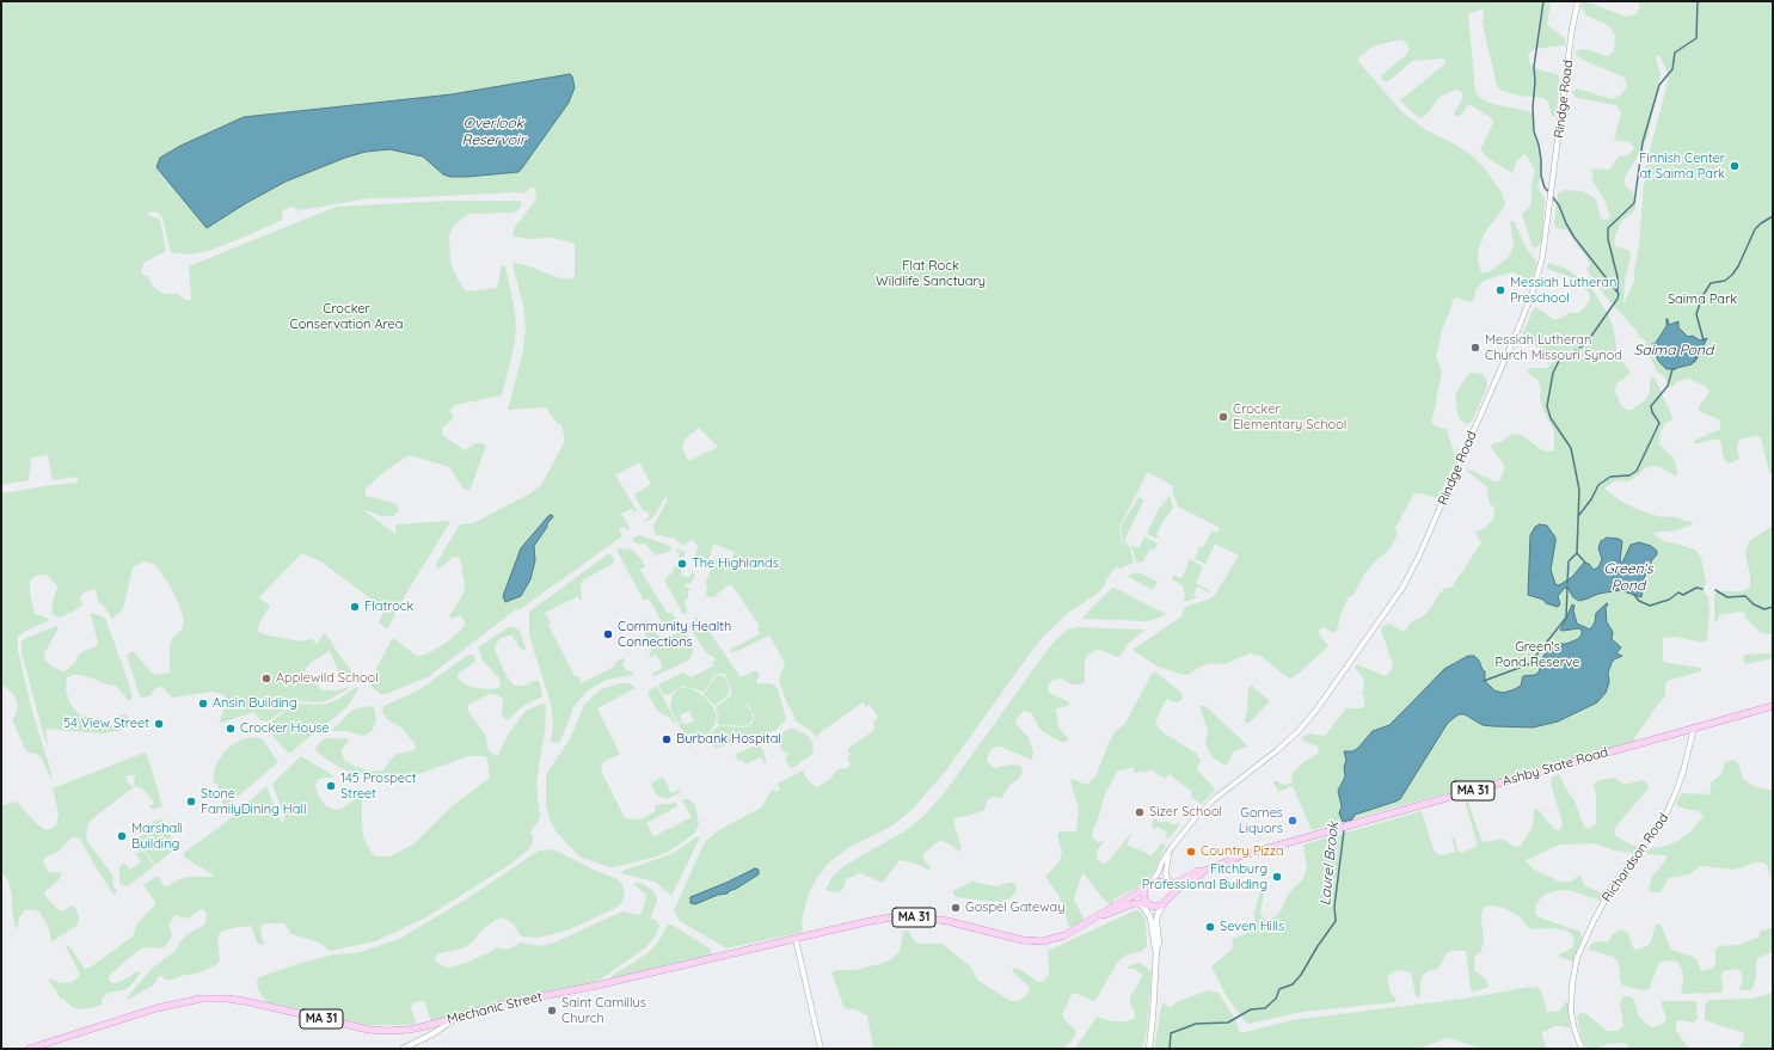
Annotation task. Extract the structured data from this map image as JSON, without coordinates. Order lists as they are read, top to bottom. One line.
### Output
{"streets":{"main road":["Ashby State Road","MA 31","Mechanic Street"],"street":["Rindge Road","Richardson Road"]},"crossings":[["Rindge Road","Ashby State Road"],["Rindge Road","MA 31"],["Rindge Road","Mechanic Street"],["Ashby State Road","MA 31"],["Ashby State Road","Richardson Road"],["Ashby State Road","Mechanic Street"],["MA 31","Mechanic Street"]],"water":["Overlook Reservoir","Saima Pond","Green's Pond","Laurel Brook"],"parks":["Flat Rock Wildlife Sanctuary","Saima Park","Crocker Conservation Area","Green's Pond Reserve"],"places":["Finnish Center at Saima Park","Messiah Lutheran Preschool","Messiah Lutheran Church Missouri Synod","Crocker Elementary School","The Highlands","Flatrock","Community Health Connections","Applewild School","Ansin Building","54 View Street","Crocker House","Burbank Hospital","145 Prospect Street","Stone FamilyDining Hall","Sizer School","Gomes Liquors","Marshall Building","Country Pizza","Fitchburg Professional Building","Gospel Gateway","Seven Hills","Saint Camillus Church"]}
